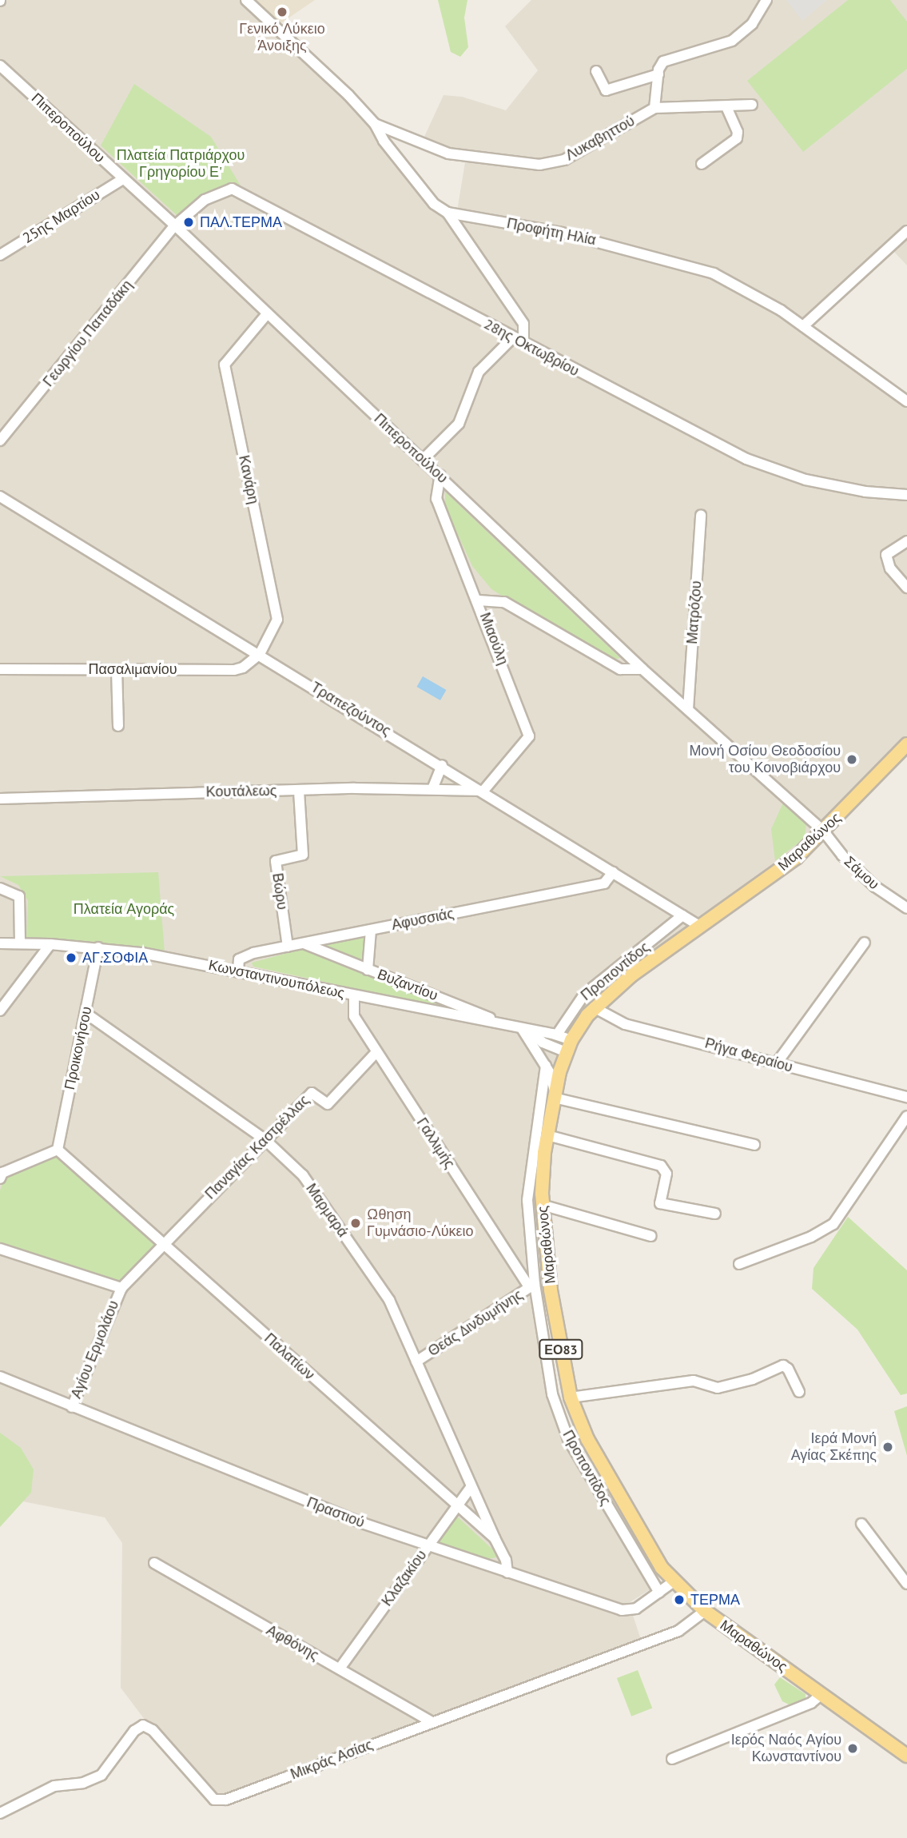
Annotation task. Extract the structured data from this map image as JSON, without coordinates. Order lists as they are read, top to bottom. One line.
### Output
{"streets":{"main road":["Μαραθώνος","ΕΟ83"],"street":["Πιπεροπούλου","Λυκαβηττού","25ης Μαρτίου","Προφήτη Ηλία","Γεωργίου Παπαδάκη","28ης Οκτωβρίου","Κανάρη","Ματρόζου","Μιαούλη","Πασαλιμανίου","Τραπεζούντος","Κουτάλεως","Σάμου","Βώρυ","Αφυσσιάς","Προποντίδος","Κωνσταντινουπόλεως","Βυζαντίου","Προικονήσου","Ρήγα Φεραίου","Γαλλιμής","Παναγίας Καστρέλλας","Μαρμαρά","Θεάς Δινδυμήνης","Αγίου Ερμολάου","Παλατίων","Πραστιού","Κλαζακίου","Αφθόνης","Μικράς Ασίας"]},"crossings":[["Πιπεροπούλου","25ης Μαρτίου"],["Πιπεροπούλου","Γεωργίου Παπαδάκη"],["Πιπεροπούλου","28ης Οκτωβρίου"],["Πιπεροπούλου","Κανάρη"],["Πιπεροπούλου","Ματρόζου"],["Πιπεροπούλου","Μιαούλη"],["Πιπεροπούλου","Μαραθώνος"],["Πιπεροπούλου","Σάμου"],["Γεωργίου Παπαδάκη","28ης Οκτωβρίου"],["Κανάρη","Πασαλιμανίου"],["Κανάρη","Τραπεζούντος"],["Μιαούλη","Τραπεζούντος"],["Μιαούλη","Κουτάλεως"],["Πασαλιμανίου","Τραπεζούντος"],["Τραπεζούντος","Κουτάλεως"],["Τραπεζούντος","Μαραθώνος"],["Τραπεζούντος","Αφυσσιάς"],["Τραπεζούντος","Προποντίδος"],["Κουτάλεως","Βώρυ"],["Μαραθώνος","Σάμου"],["Μαραθώνος","Κωνσταντινουπόλεως"],["Μαραθώνος","Ρήγα Φεραίου"],["Μαραθώνος","Πραστιού"],["Μαραθώνος","Μικράς Ασίας"],["Βώρυ","Αφυσσιάς"],["Αφυσσιάς","Κωνσταντινουπόλεως"],["Αφυσσιάς","Βυζαντίου"],["Προποντίδος","Κωνσταντινουπόλεως"],["Προποντίδος","Γαλλιμής"],["Προποντίδος","Θεάς Δινδυμήνης"],["Προποντίδος","Πραστιού"],["Κωνσταντινουπόλεως","Βυζαντίου"],["Κωνσταντινουπόλεως","Προικονήσου"],["Κωνσταντινουπόλεως","Γαλλιμής"],["Προικονήσου","Μαρμαρά"],["Προικονήσου","Παλατίων"],["Γαλλιμής","Παναγίας Καστρέλλας"],["Γαλλιμής","Θεάς Δινδυμήνης"],["Παναγίας Καστρέλλας","Μαρμαρά"],["Παναγίας Καστρέλλας","Αγίου Ερμολάου"],["Παναγίας Καστρέλλας","Παλατίων"],["Μαρμαρά","Θεάς Δινδυμήνης"],["Μαρμαρά","Παλατίων"],["Μαρμαρά","Κλαζακίου"],["Αγίου Ερμολάου","Παλατίων"],["Αγίου Ερμολάου","Πραστιού"],["Παλατίων","Πραστιού"],["Παλατίων","Κλαζακίου"],["Πραστιού","Κλαζακίου"],["Κλαζακίου","Αφθόνης"],["Αφθόνης","Μικράς Ασίας"]],"parks":["Πλατεία Πατριάρχου Γρηγορίου Ε'","Πλατεία Αγοράς"],"places":["Γενικό Λύκειο Άνοιξης","ΠΑΛ.ΤΕΡΜΑ","Μονή Οσίου Θεοδοσίου του Κοινοβιάρχου","ΑΓ.ΣΟΦΙΑ","Ώθηση Γυμνάσιο-Λύκειο","Ιερά Μονή Αγίας Σκέπης","ΤΕΡΜΑ","Ιερός Ναός Αγίου Κωνσταντίνου"]}
